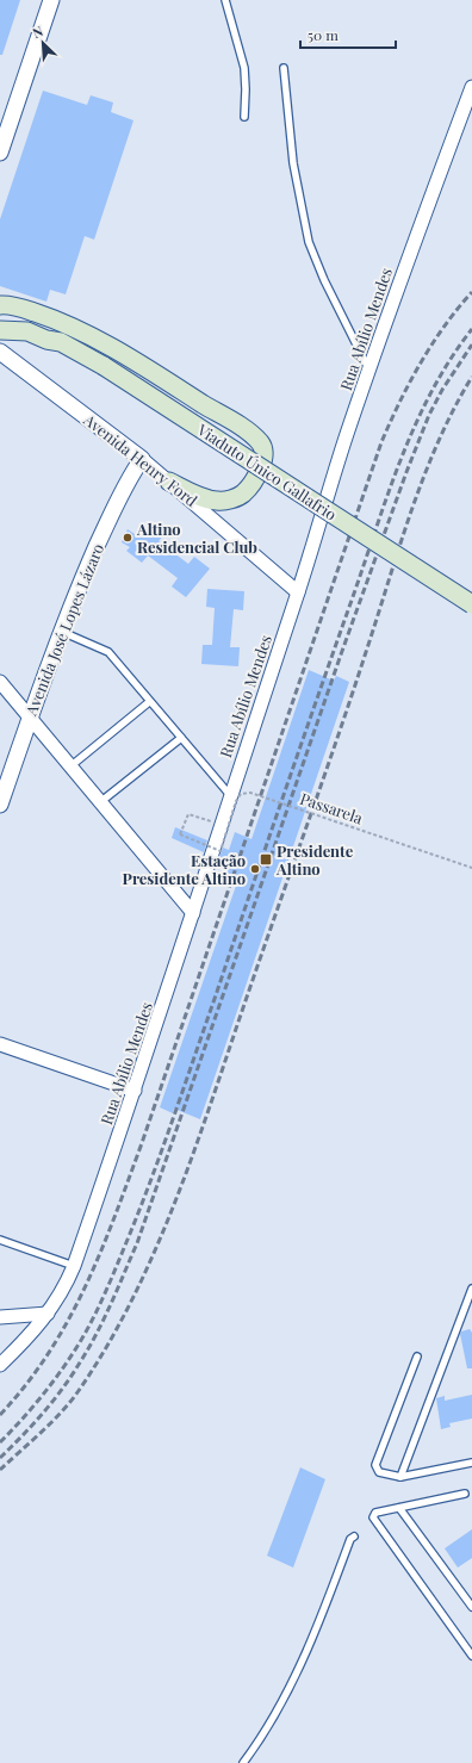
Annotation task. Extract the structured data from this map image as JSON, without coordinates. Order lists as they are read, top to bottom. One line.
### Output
{"streets":{"main road":["Viaduto Único Gallafrio"],"street":["Rua Abílio Mendes","Avenida Henry Ford","Avenida José Lopes Lázaro"],"path":["Passarela"]},"crossings":[["Rua Abílio Mendes","Avenida Henry Ford"],["Rua Abílio Mendes","Passarela"],["Avenida Henry Ford","Avenida José Lopes Lázaro"]],"places":{"other":["Altino Residencial Club","Estação Presidente Altino"],"transit":["Presidente Altino"]},"scale_bar":"50 m","north":"top left"}
